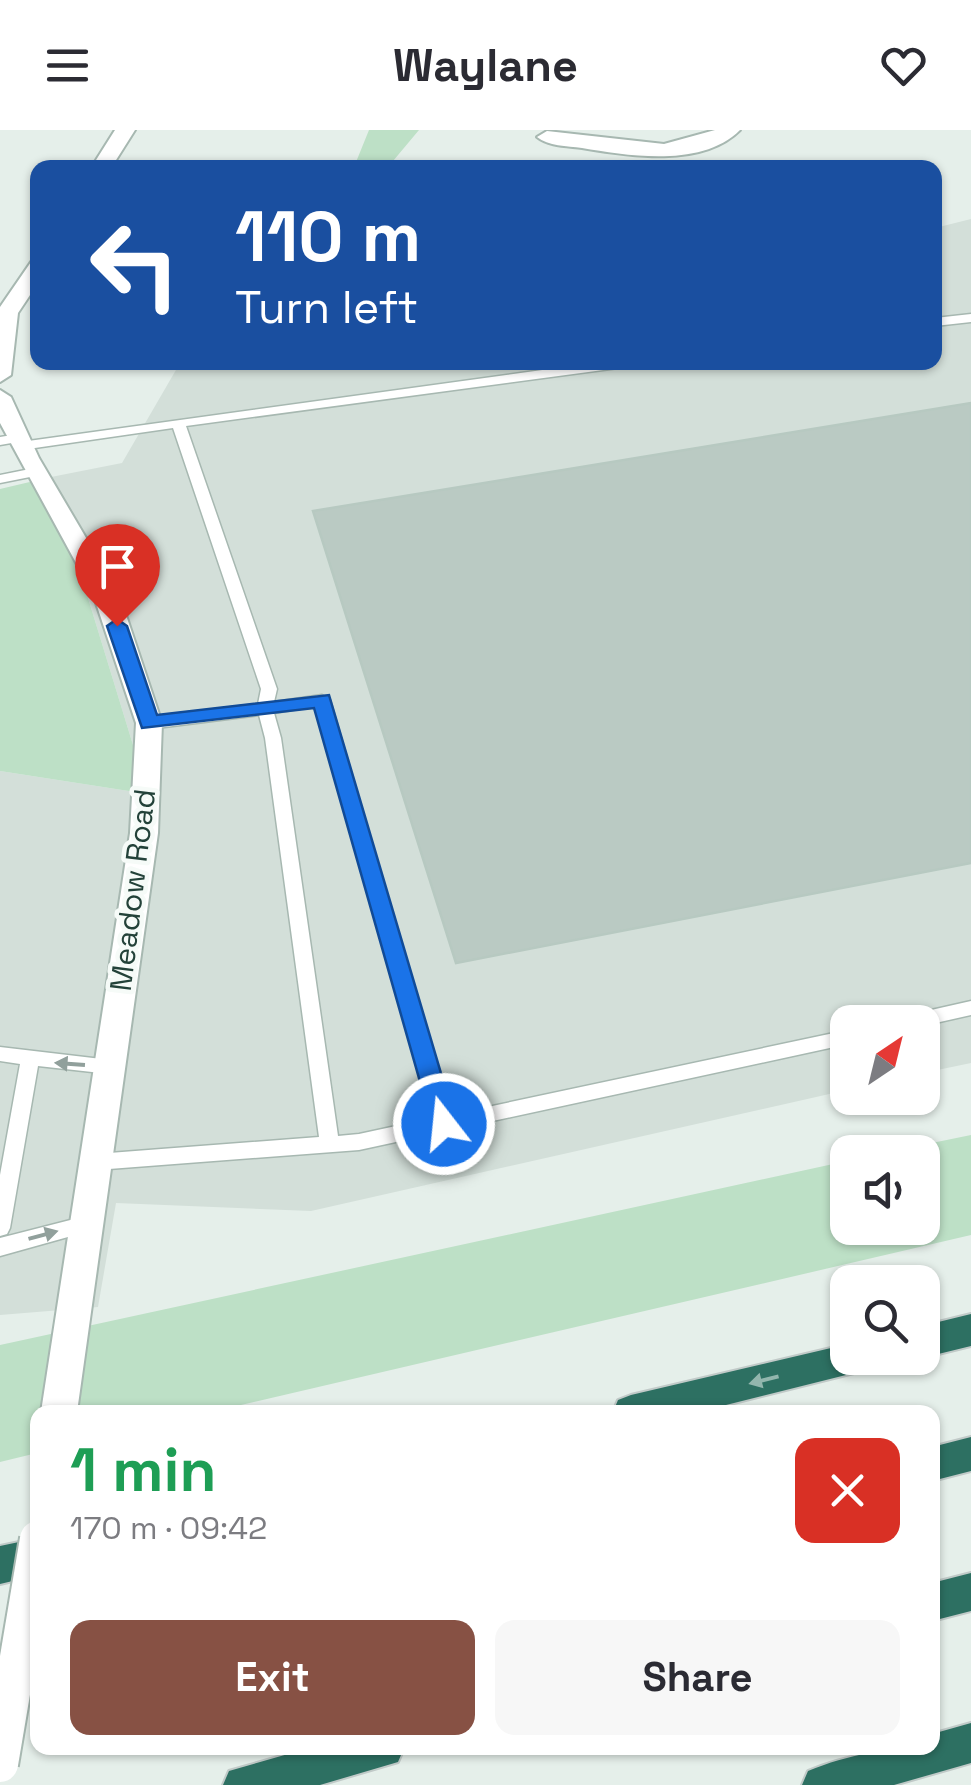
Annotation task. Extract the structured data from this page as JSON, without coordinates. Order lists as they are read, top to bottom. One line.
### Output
{"streets":{"street":["Meadow Road"]},"north":"top right","page":{"header":"Waylane","turn":["110 m","Turn left"],"heading":["1 min","170 m · 09:42"],"buttons":["Exit","Share"]}}
